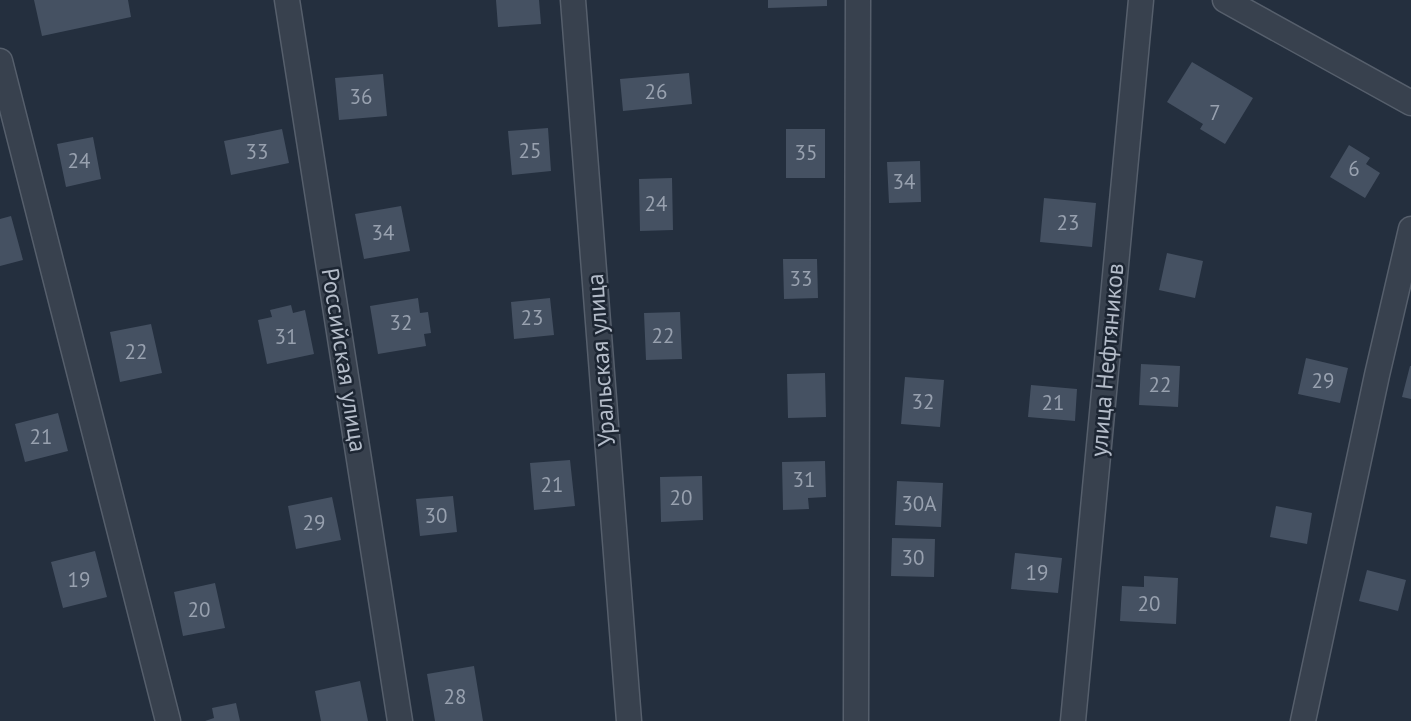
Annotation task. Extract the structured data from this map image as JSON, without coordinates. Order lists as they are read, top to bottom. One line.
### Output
{"streets":{"street":["Российская улица","Уральская улица","улица Нефтяников"]},"house_numbers":["26","36","7","25","33","35","24","6","34","24","23","34","33","23","32","22","31","22","29","22","32","21","21","31","21","20","30А","30","29","30","19","19","20","20","28"]}
